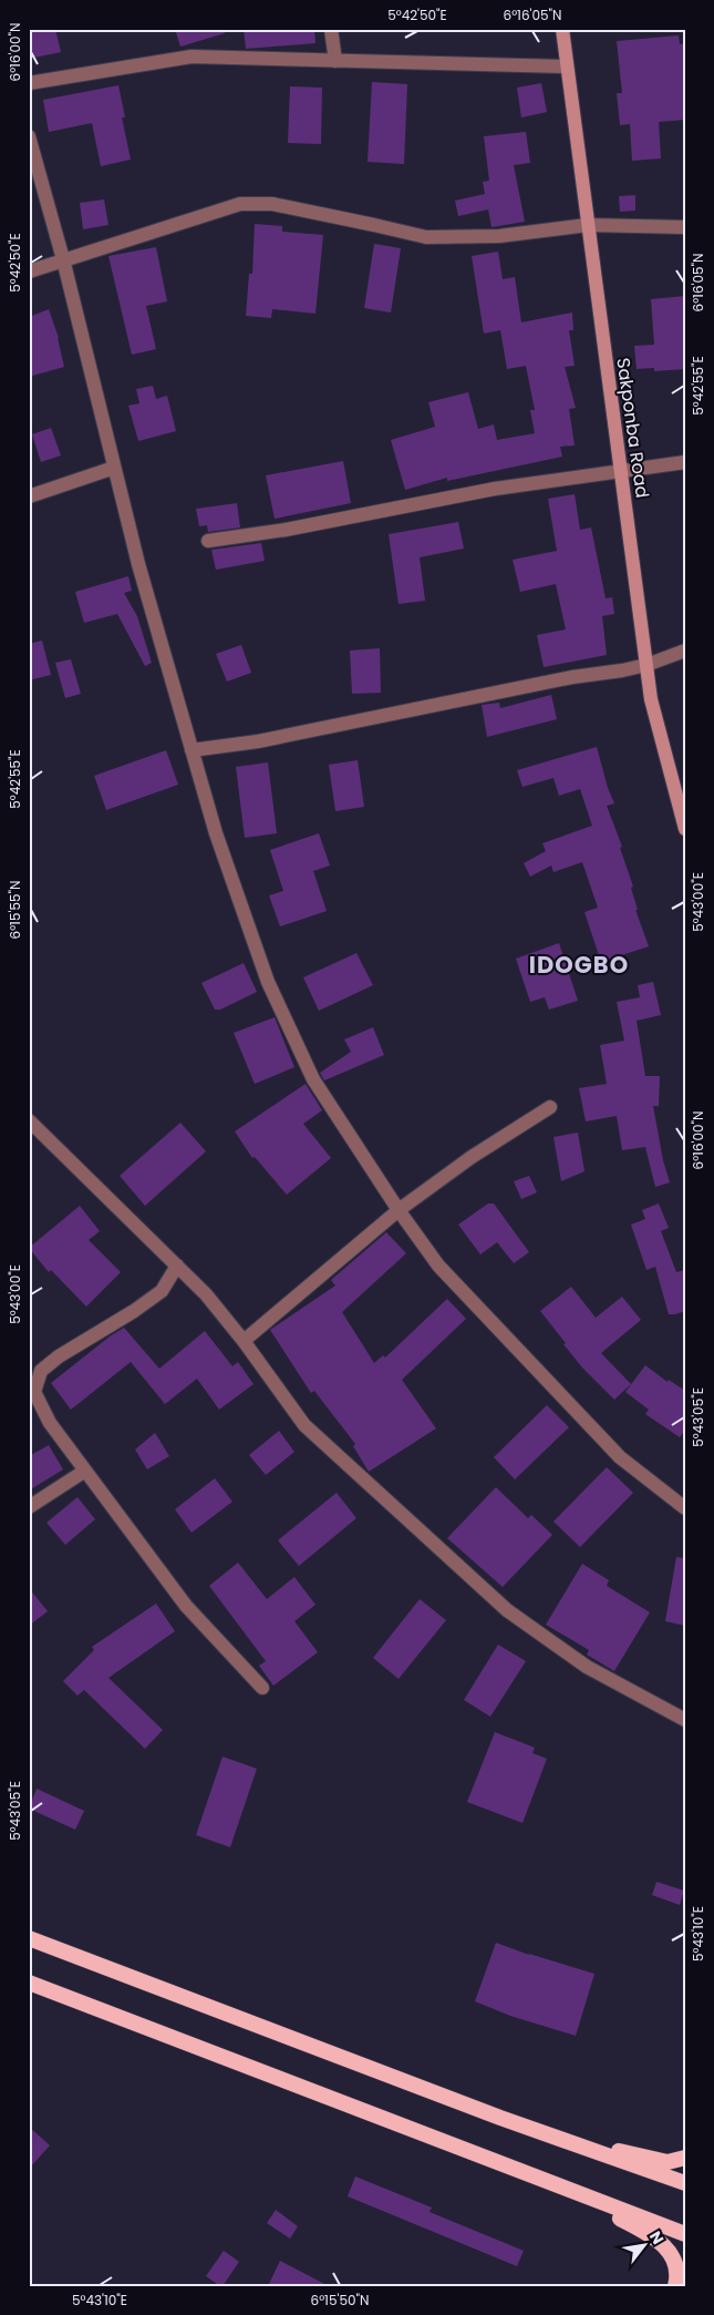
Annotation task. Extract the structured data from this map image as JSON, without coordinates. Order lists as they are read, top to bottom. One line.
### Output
{"streets":{"main road":["Sakponba Road"]},"districts":["IDOGBO"],"north":"top right","coordinates":["5°42'50\"E","6°16'05\"N","6°16'00\"N","5°42'55\"E","5°43'00\"E","6°15'55\"N","5°43'05\"E","5°43'10\"E","6°15'50\"N"]}
